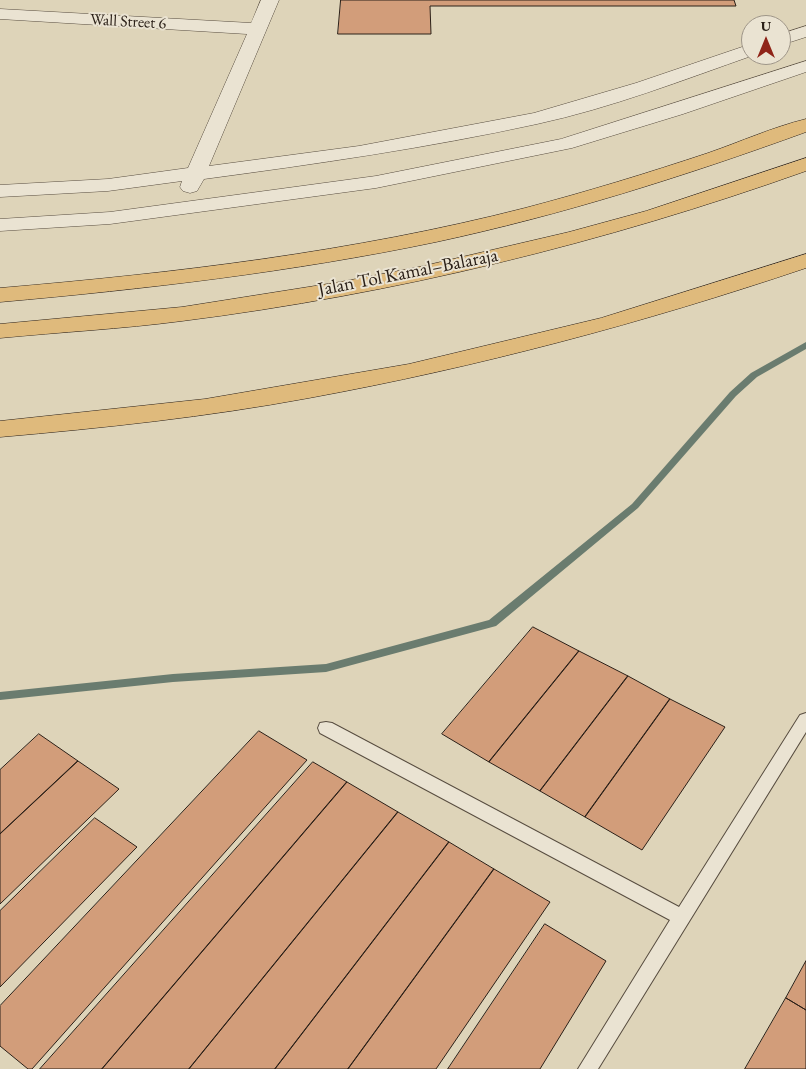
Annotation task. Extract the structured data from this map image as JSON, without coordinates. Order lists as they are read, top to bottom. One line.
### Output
{"streets":{"highway":["Jalan Tol Kamal–Balaraja"],"street":["Wall Street 6"]},"north":"top"}
